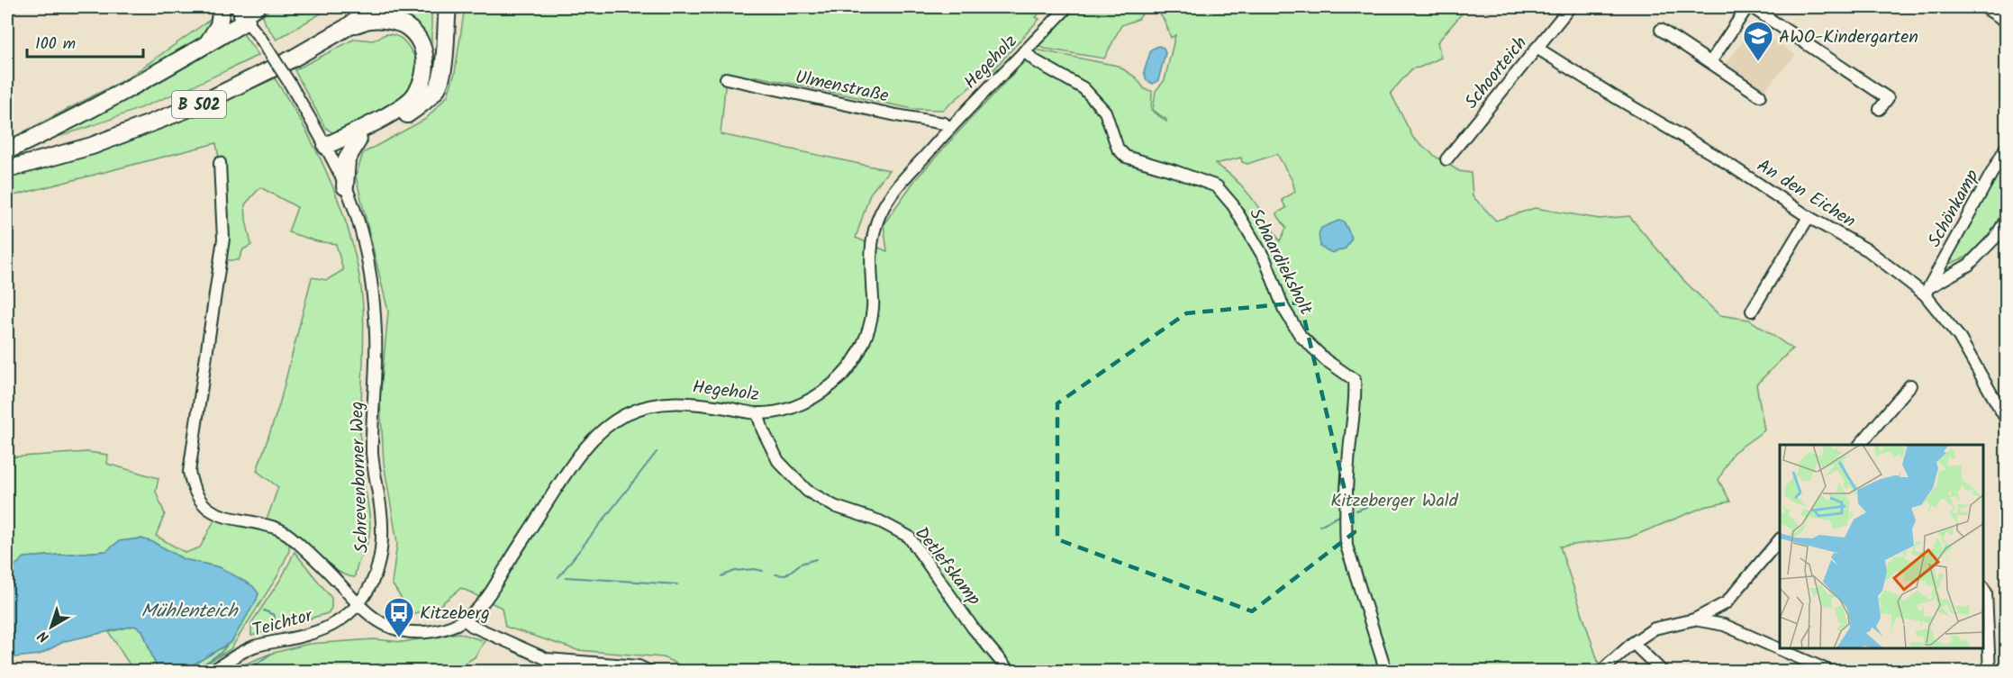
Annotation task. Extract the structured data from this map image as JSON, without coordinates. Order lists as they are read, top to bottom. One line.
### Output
{"streets":{"highway":["B 502"],"street":["Hegeholz","Schoorteich","Ulmenstraße","An den Eichen","Schönkamp","Schaardieksholt","Schrevenborner Weg","Detlefskamp","Teichtor"]},"crossings":[["Hegeholz","Ulmenstraße"],["Hegeholz","Schaardieksholt"],["Hegeholz","Schrevenborner Weg"],["Hegeholz","Detlefskamp"],["Hegeholz","Teichtor"],["Schoorteich","An den Eichen"],["B 502","Schrevenborner Weg"],["An den Eichen","Schönkamp"],["Schrevenborner Weg","Teichtor"]],"water":["Mühlenteich"],"parks":["Kitzeberger Wald"],"places":{"school or university":["AWO-Kindergarten"],"bus stop":["Kitzeberg"]},"scale_bar":"100 m","north":"bottom left"}
